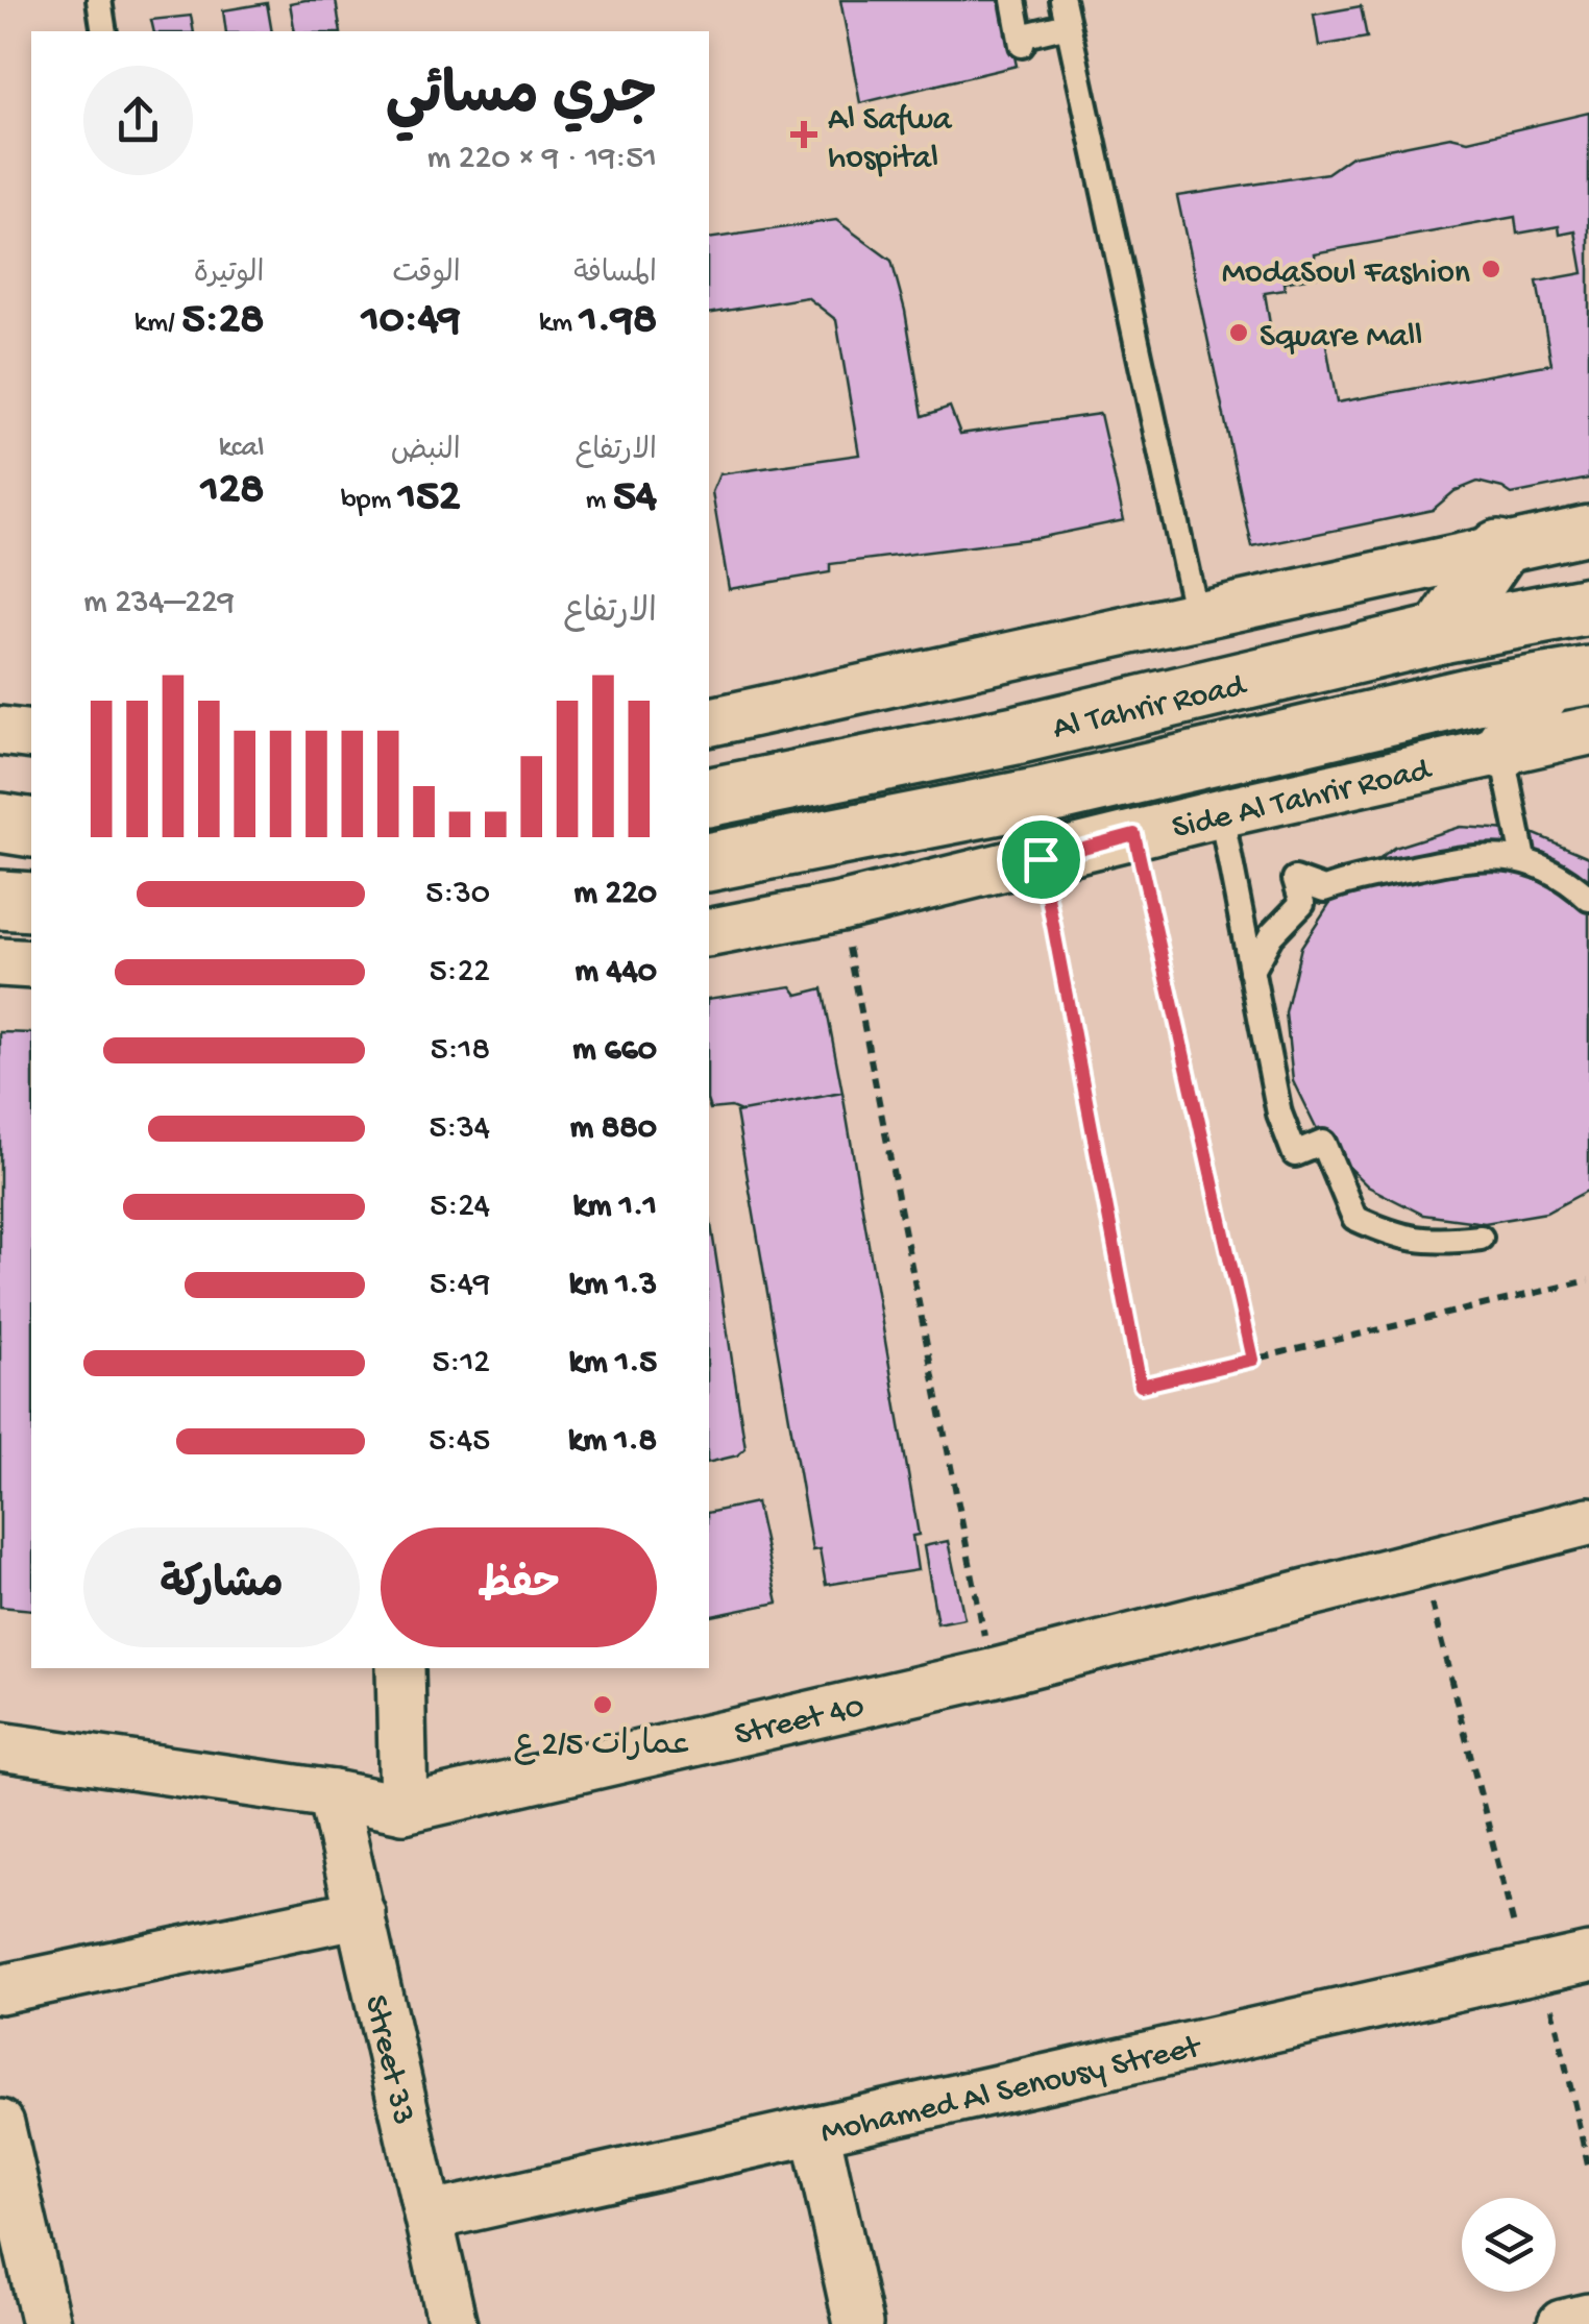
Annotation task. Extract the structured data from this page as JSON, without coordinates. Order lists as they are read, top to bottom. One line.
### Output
{"streets":{"street":["Al Tahrir Road","Side Al Tahrir Road","Street 40","Street 33","Mohamed Al Senousy Street"]},"crossings":[["Street 40","Street 33"],["Street 33","Mohamed Al Senousy Street"]],"places":{"health":["Al Safwa hospital"],"other":["ModaSoul Fashion","Square Mall","عمارات 2/5 ع"]},"page":{"heading":["جري مسائي","19:51 · 9 × 220 m"],"stats":[["المسافة","1.98 km"],["الوقت","10:49"],["الوتيرة","5:28 /km"],["الارتفاع","54 m"],["النبض","152 bpm"],["kcal","128"]],"chart":["الارتفاع","229–234 m"],"list":[{"name":"220 m","note":"5:30"},{"name":"440 m","note":"5:22"},{"name":"660 m","note":"5:18"},{"name":"880 m","note":"5:34"},{"name":"1.1 km","note":"5:24"},{"name":"1.3 km","note":"5:49"},{"name":"1.5 km","note":"5:12"},{"name":"1.8 km","note":"5:45"}],"buttons":["حفظ","مشاركة"]}}
